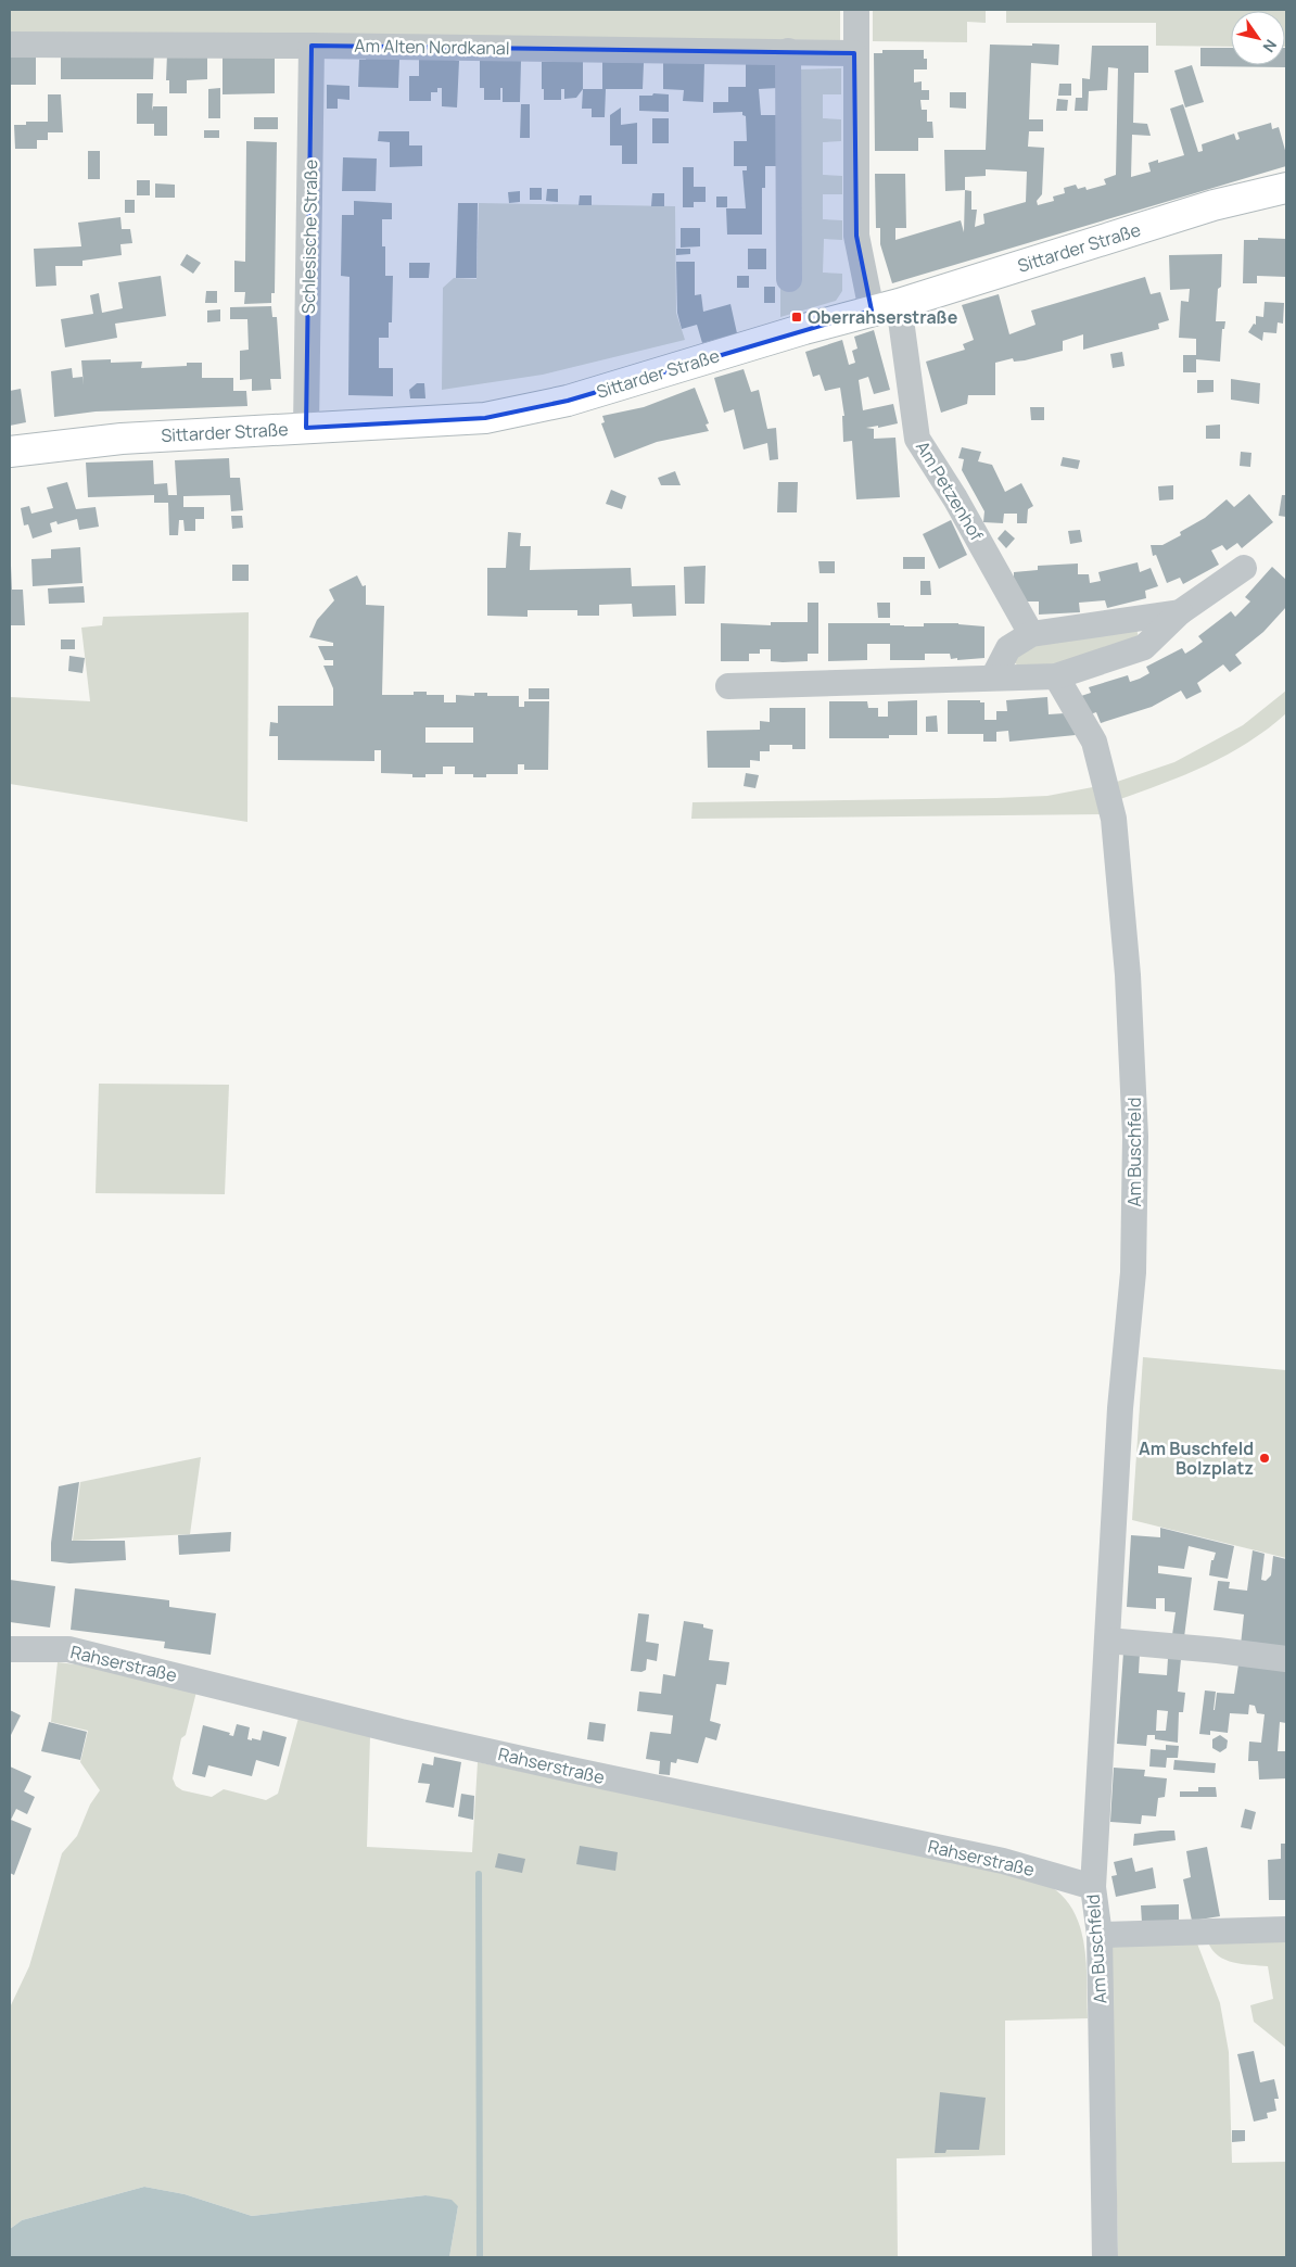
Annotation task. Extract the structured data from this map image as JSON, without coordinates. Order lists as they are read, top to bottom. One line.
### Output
{"streets":{"street":["Am Alten Nordkanal","Schlesische Straße","Sittarder Straße","Am Petzenhof","Am Buschfeld","Rahserstraße"]},"crossings":[["Am Alten Nordkanal","Schlesische Straße"],["Schlesische Straße","Sittarder Straße"],["Sittarder Straße","Am Petzenhof"],["Am Buschfeld","Rahserstraße"]],"places":{"transit":["Oberrahserstraße"],"other":["Am Buschfeld Bolzplatz"]},"north":"bottom right"}
